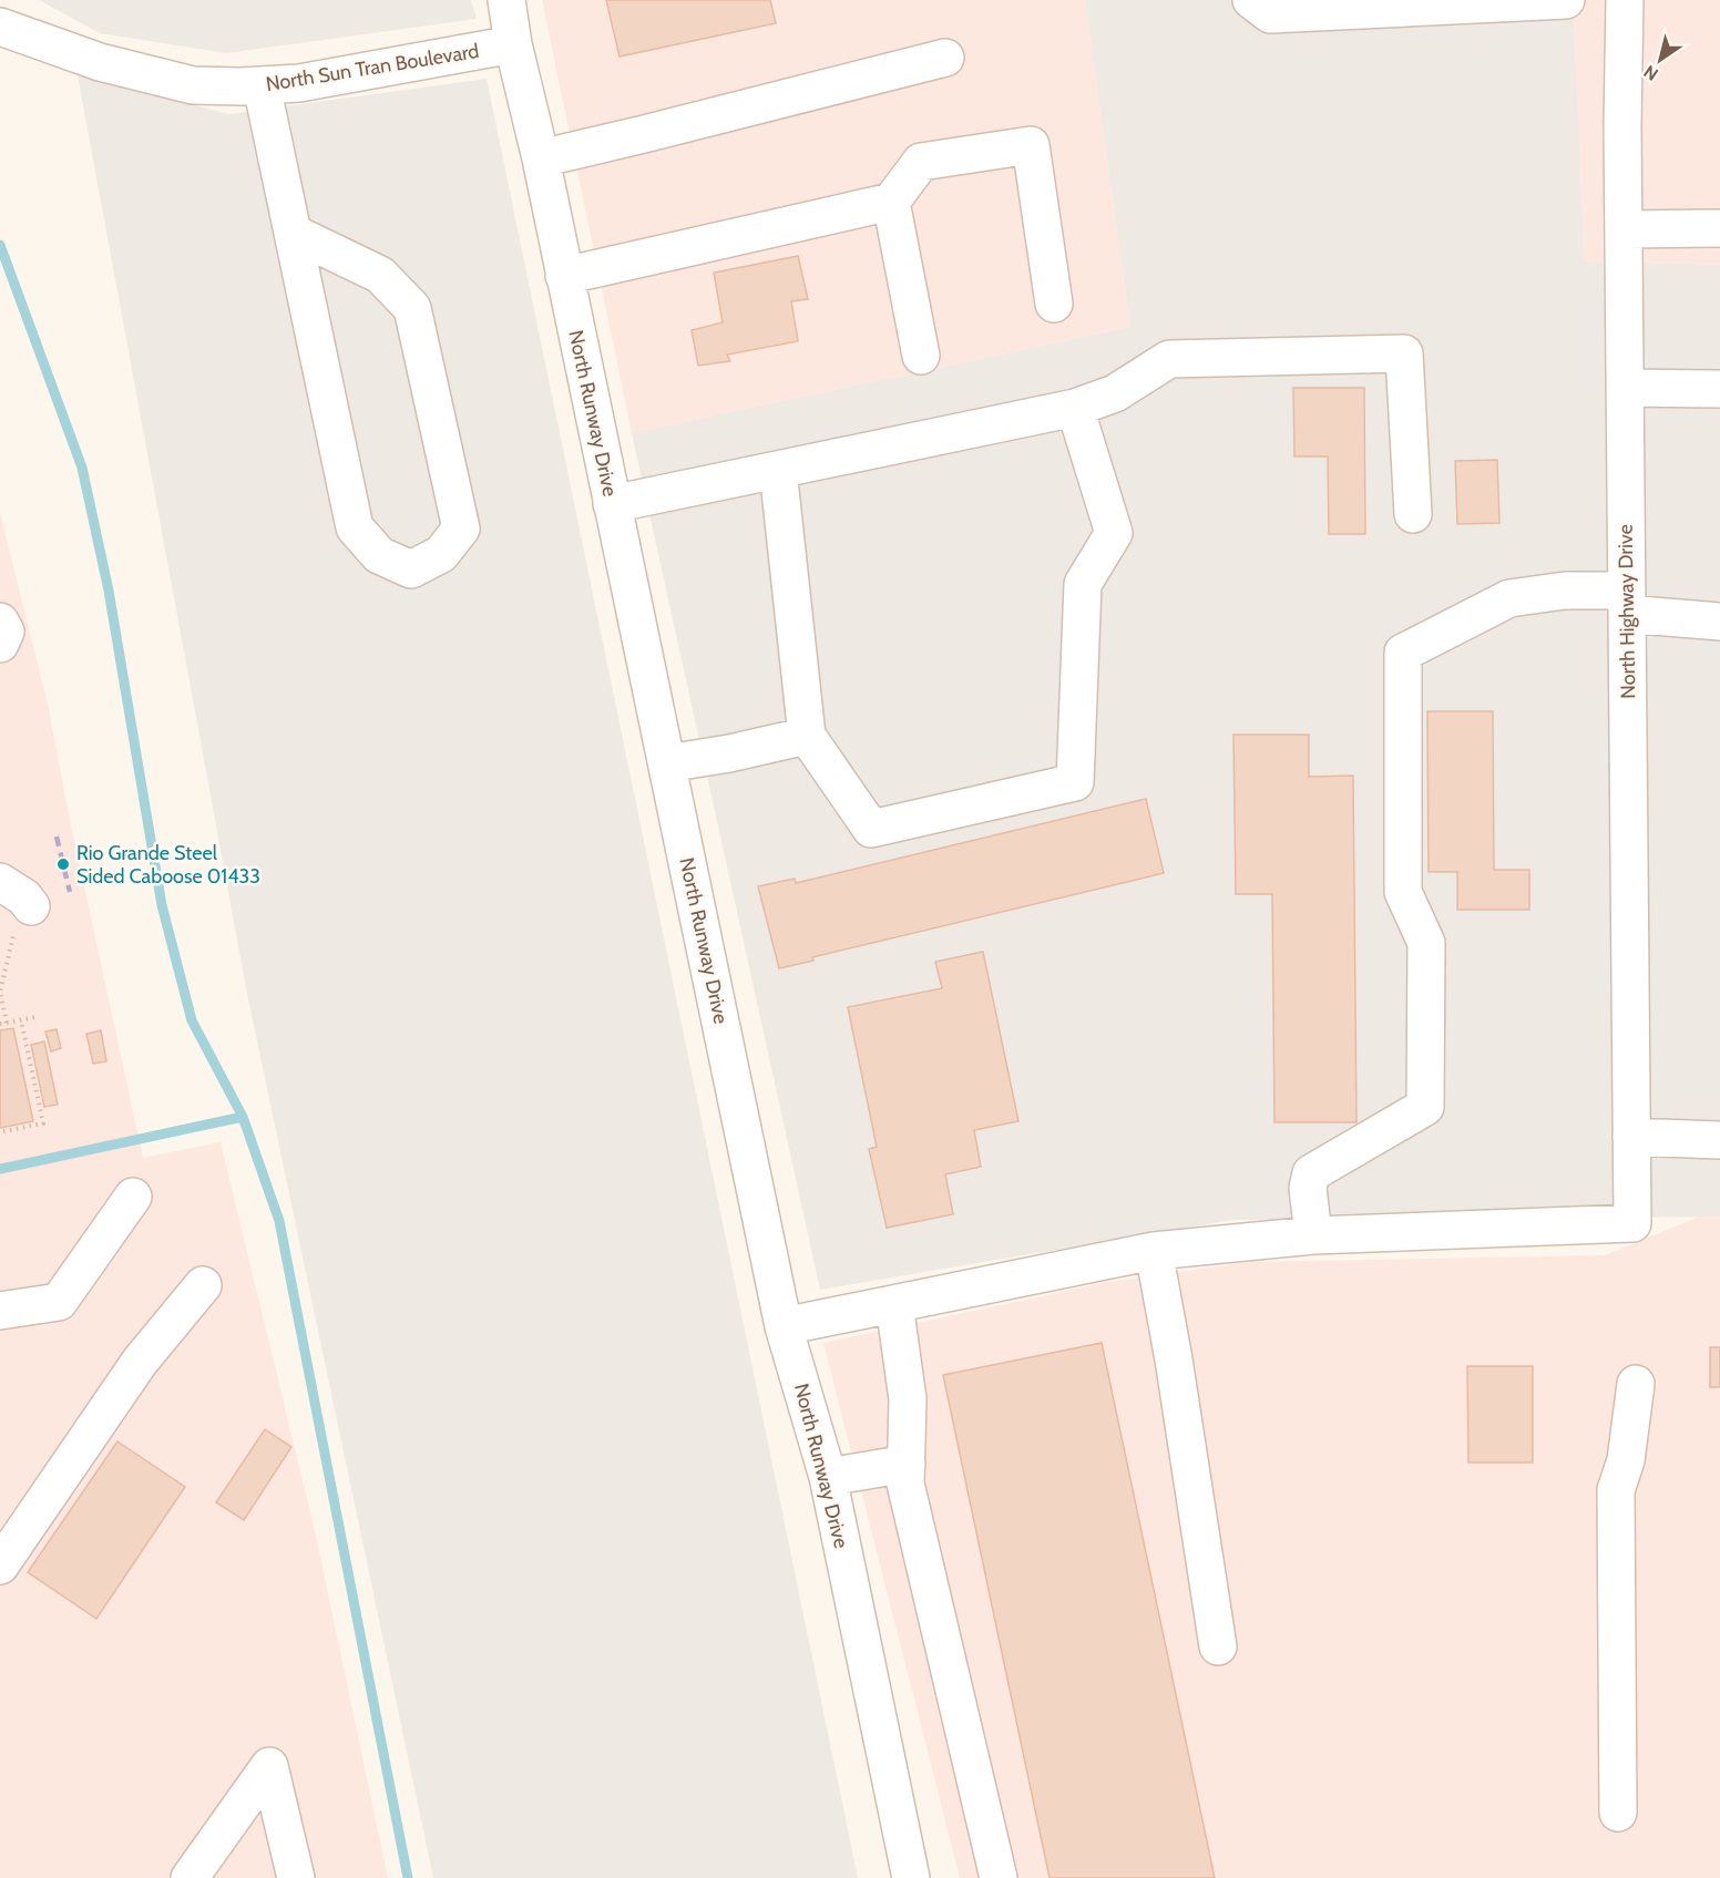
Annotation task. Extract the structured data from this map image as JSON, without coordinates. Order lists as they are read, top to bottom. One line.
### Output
{"streets":{"street":["North Sun Tran Boulevard","North Runway Drive","North Highway Drive"]},"crossings":[["North Sun Tran Boulevard","North Runway Drive"]],"places":["Rio Grande Steel Sided Caboose 01433"],"north":"bottom left"}
